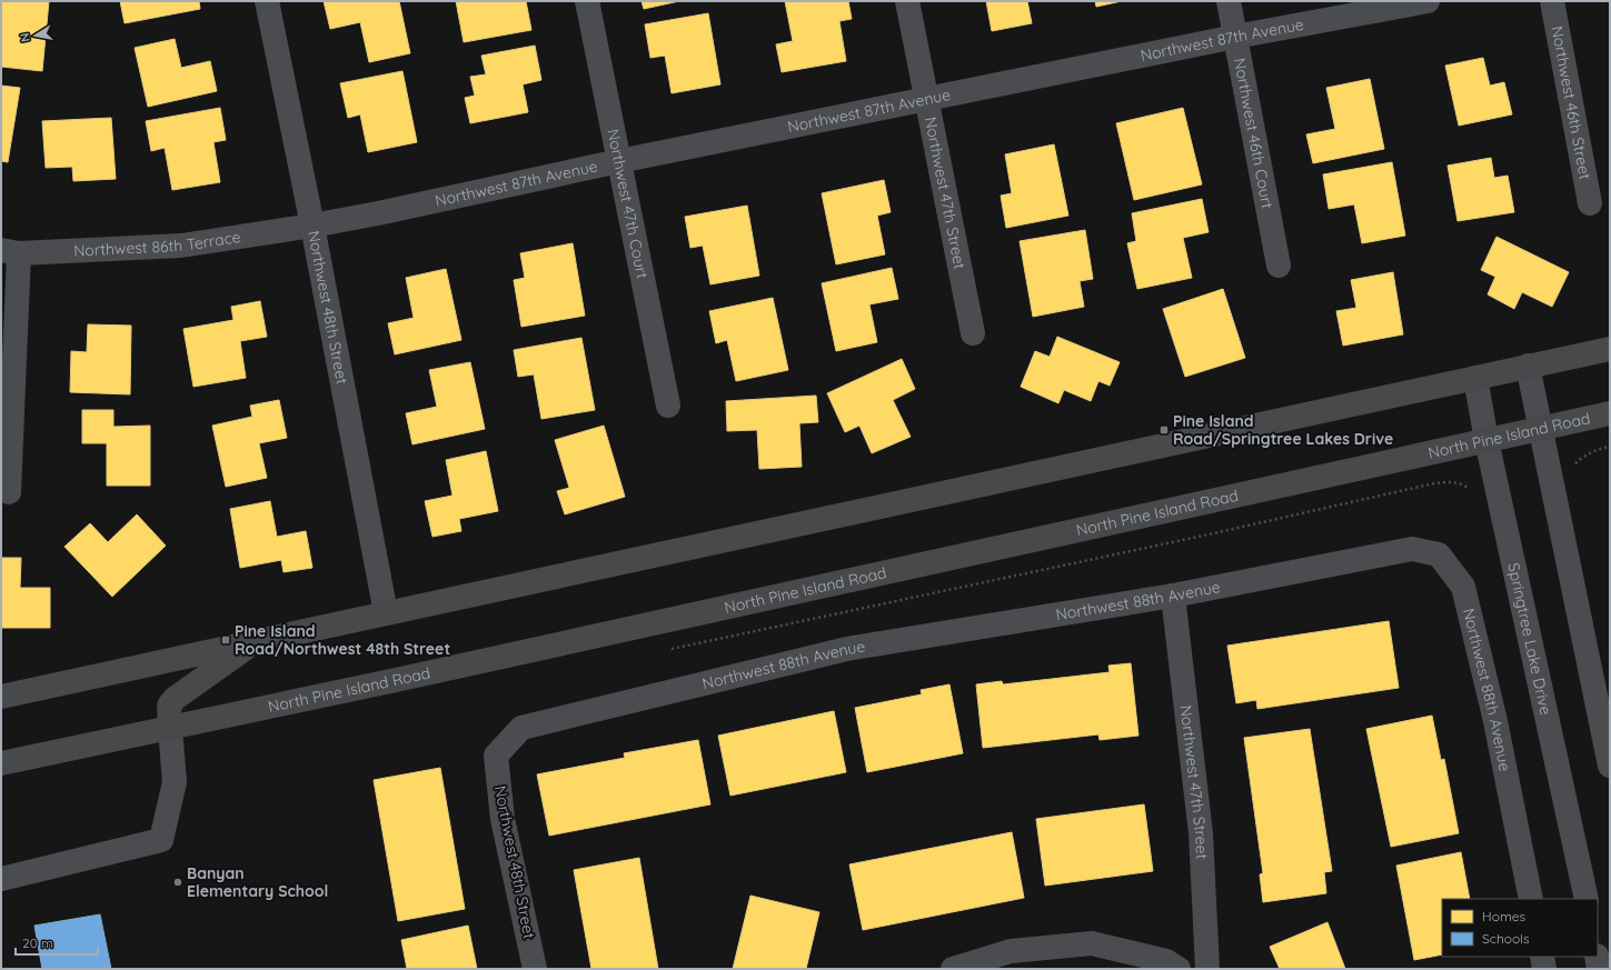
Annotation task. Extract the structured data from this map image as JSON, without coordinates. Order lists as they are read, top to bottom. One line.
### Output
{"streets":{"main road":["North Pine Island Road"],"street":["Northwest 87th Avenue","Northwest 46th Street","Northwest 46th Court","Northwest 47th Street","Northwest 47th Court","Northwest 86th Terrace","Northwest 48th Street","Northwest 88th Avenue","Springtree Lake Drive"]},"crossings":[["Northwest 87th Avenue","Northwest 46th Court"],["Northwest 87th Avenue","Northwest 47th Street"],["Northwest 87th Avenue","Northwest 47th Court"],["Northwest 87th Avenue","Northwest 86th Terrace"],["Northwest 87th Avenue","Northwest 48th Street"],["Northwest 47th Street","Northwest 88th Avenue"],["Northwest 86th Terrace","Northwest 48th Street"],["Northwest 48th Street","Northwest 88th Avenue"],["North Pine Island Road","Springtree Lake Drive"]],"places":{"transit":["Pine Island Road/Springtree Lakes Drive","Pine Island Road/Northwest 48th Street"],"other":["Banyan Elementary School"]},"legend":["Homes","Schools"],"scale_bar":"20 m","north":"left"}
